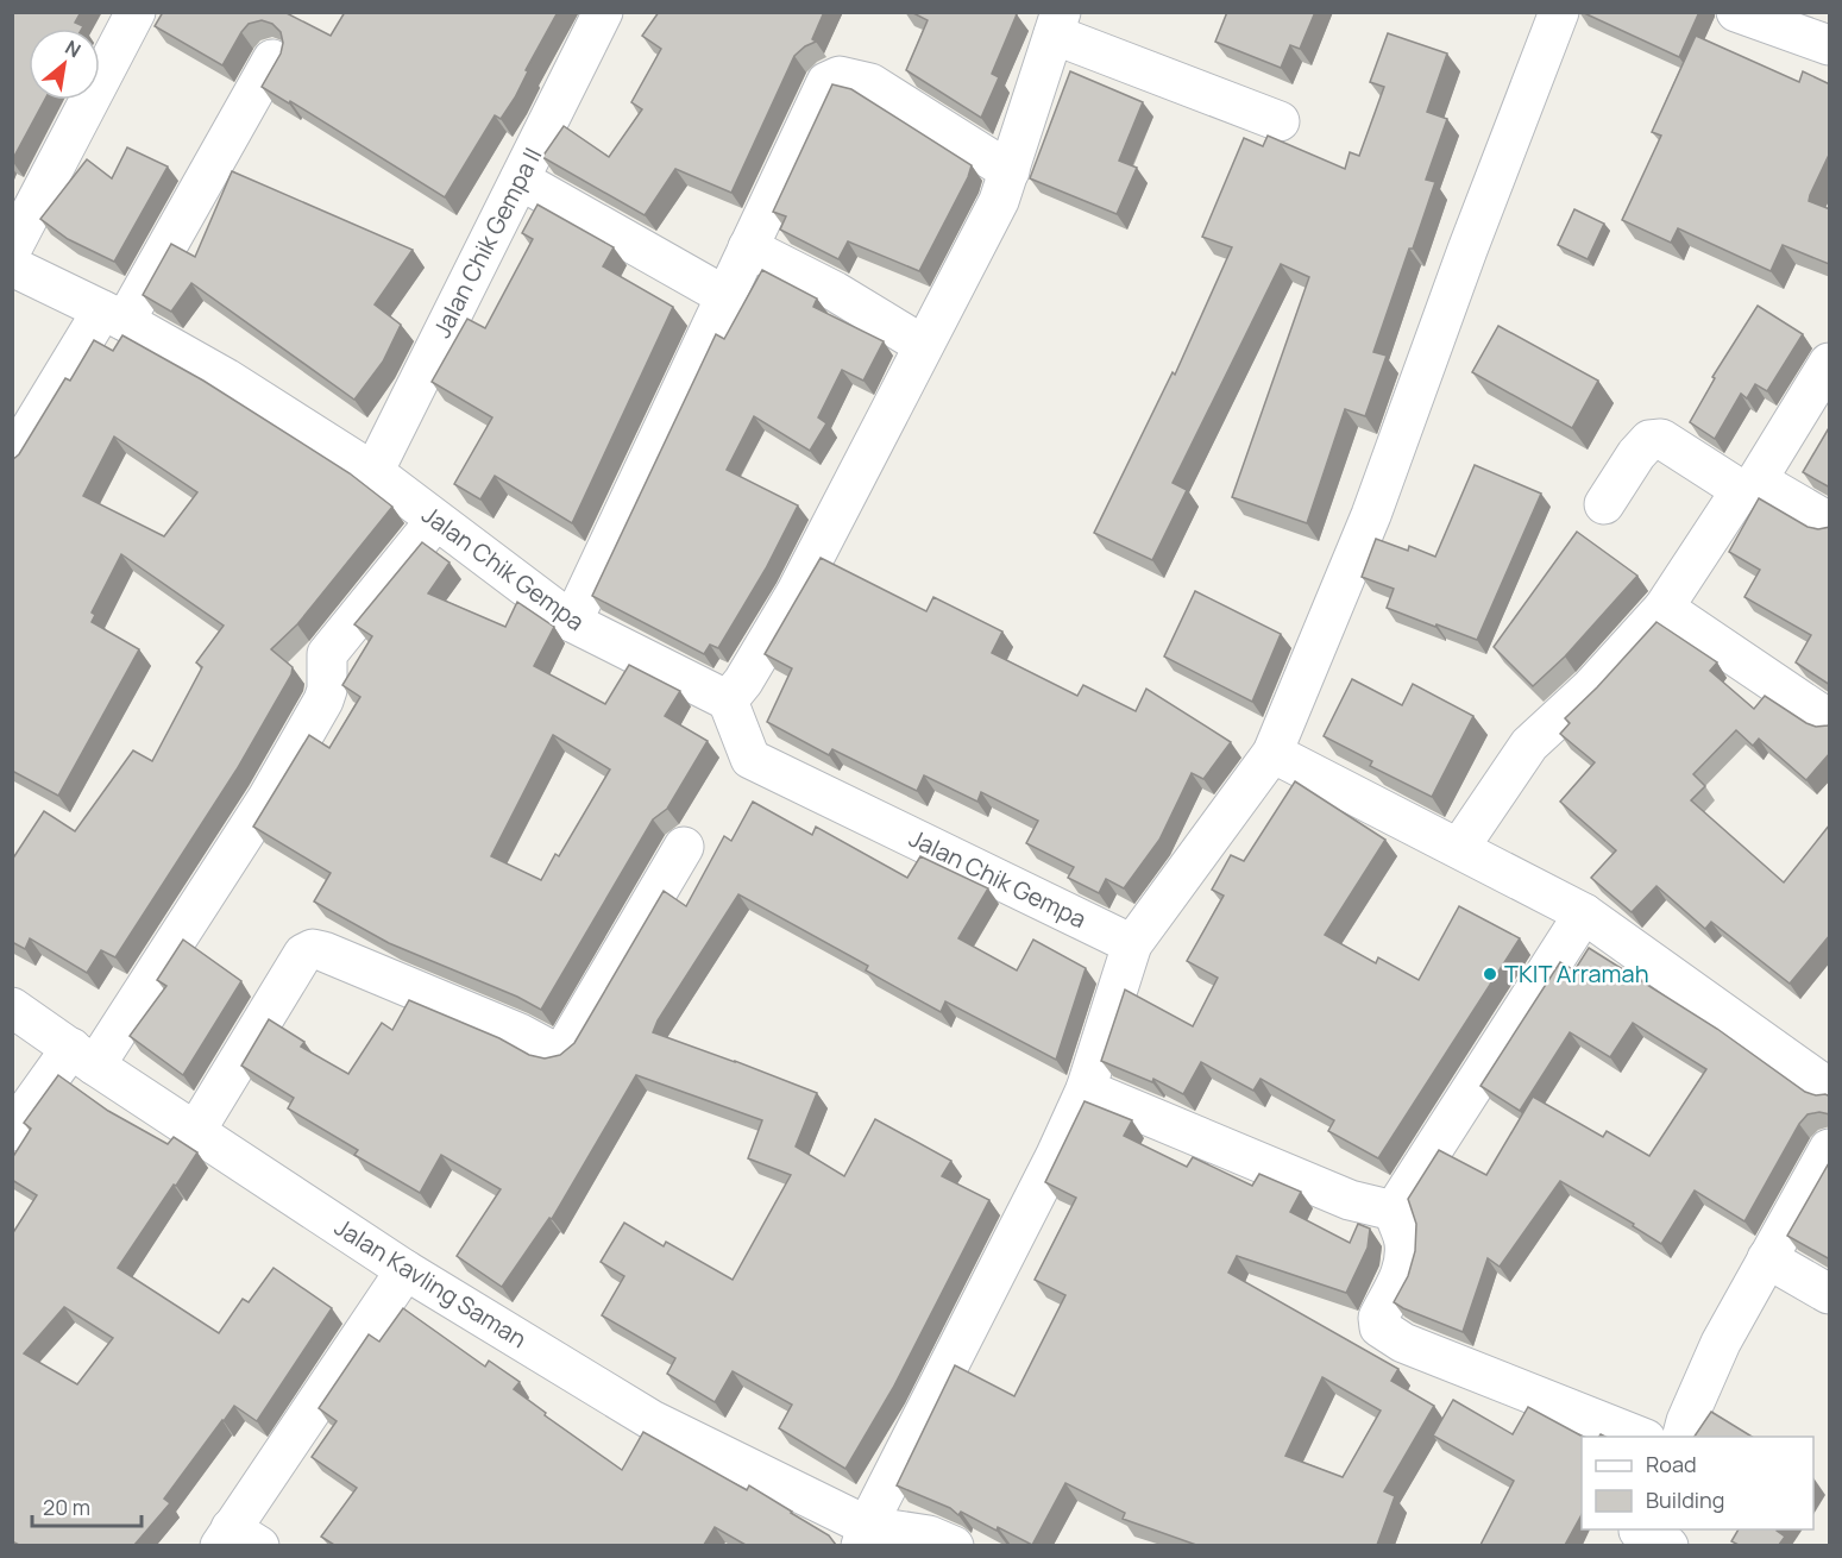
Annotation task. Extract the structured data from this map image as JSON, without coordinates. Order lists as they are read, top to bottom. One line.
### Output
{"streets":{"street":["Jalan Chik Gempa II","Jalan Chik Gempa","Jalan Kavling Saman"]},"crossings":[["Jalan Chik Gempa II","Jalan Chik Gempa"]],"places":["TKIT Arramah"],"legend":["Road","Building"],"scale_bar":"20 m","north":"top right"}
